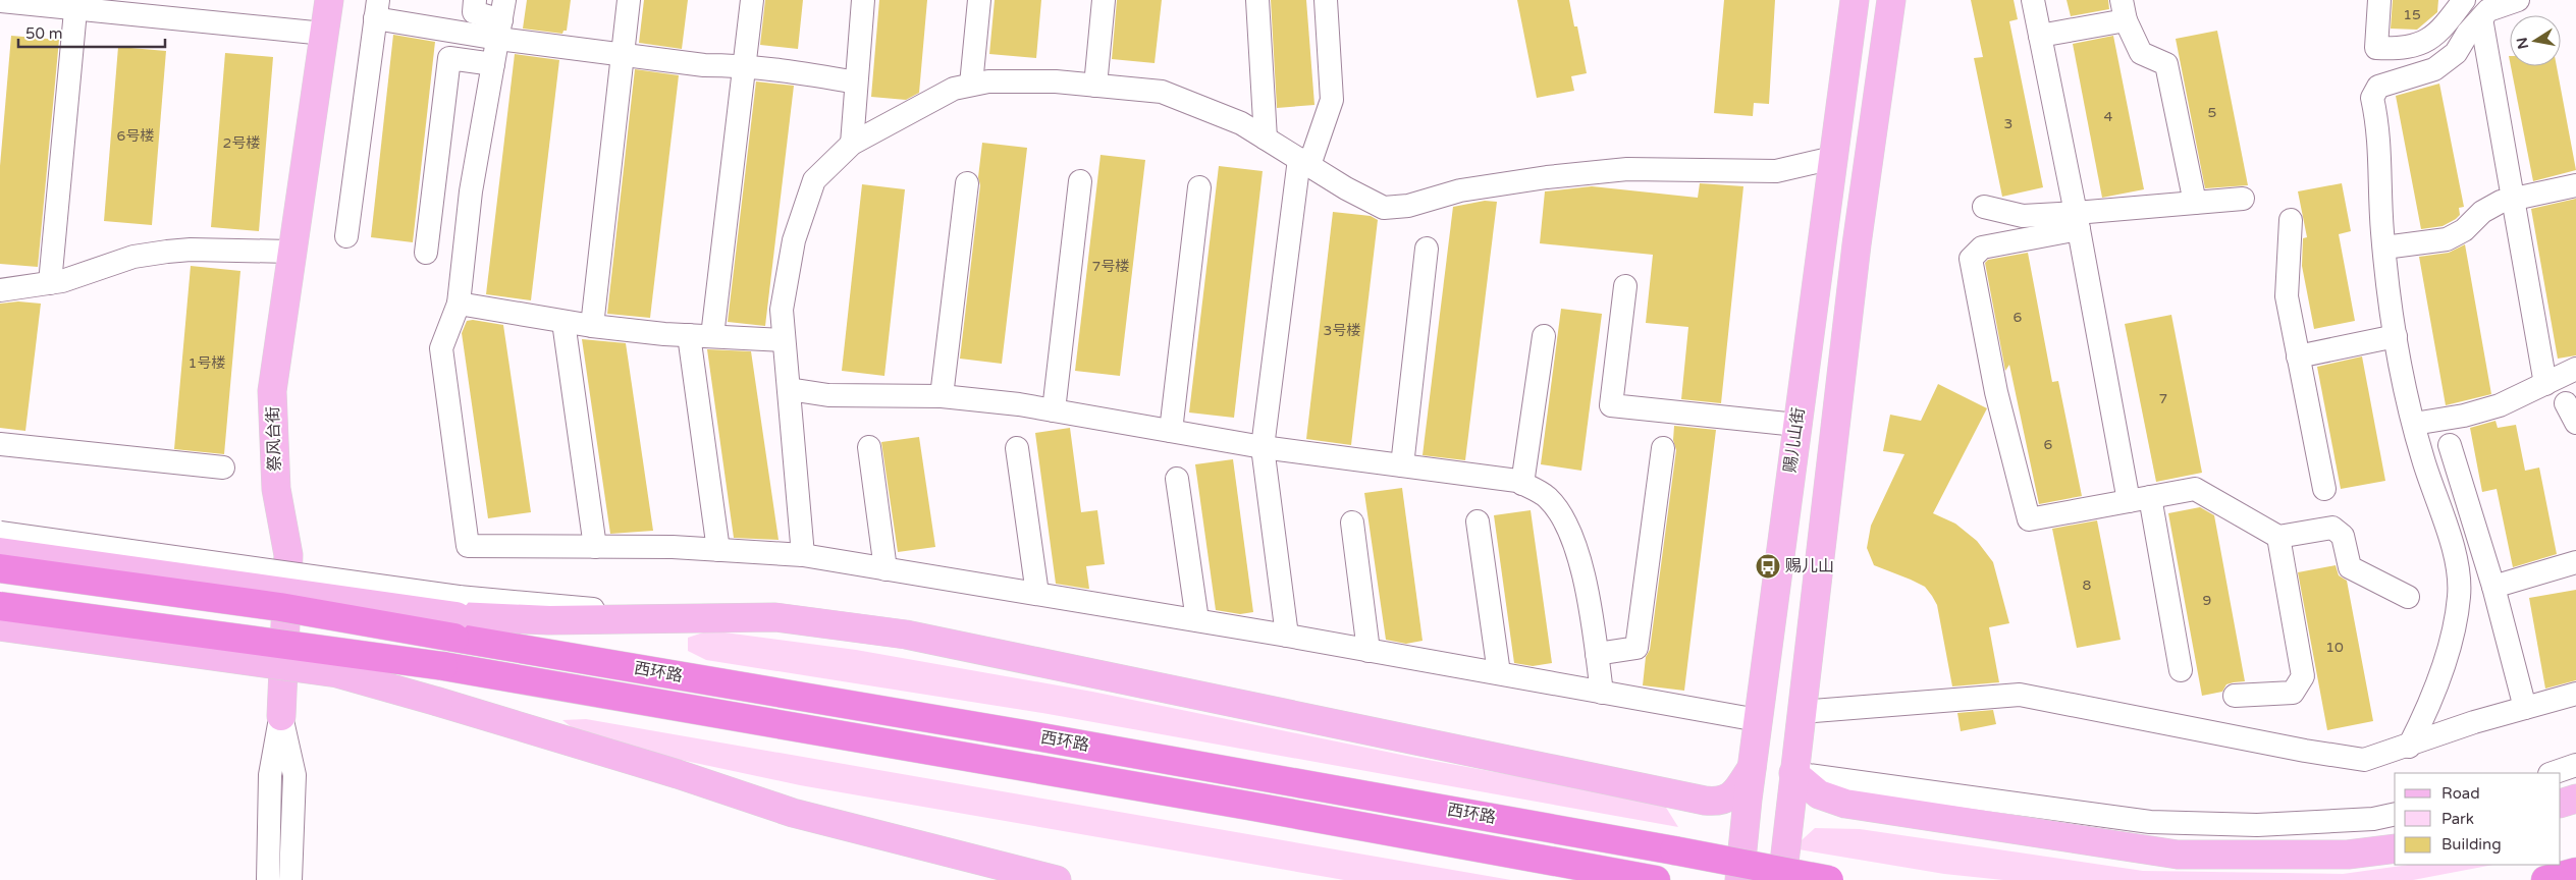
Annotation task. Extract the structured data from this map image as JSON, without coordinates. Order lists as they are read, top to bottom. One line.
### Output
{"streets":{"highway":["西环路"],"main road":["祭风台街","赐儿山街"]},"places":{"bus stop":["赐儿山"]},"house_numbers":["15","5","4","3","6号楼","2号楼","7号楼","6","3号楼","1号楼","7","6","8","9","10"],"legend":["Road","Park","Building"],"scale_bar":"50 m","north":"left"}
